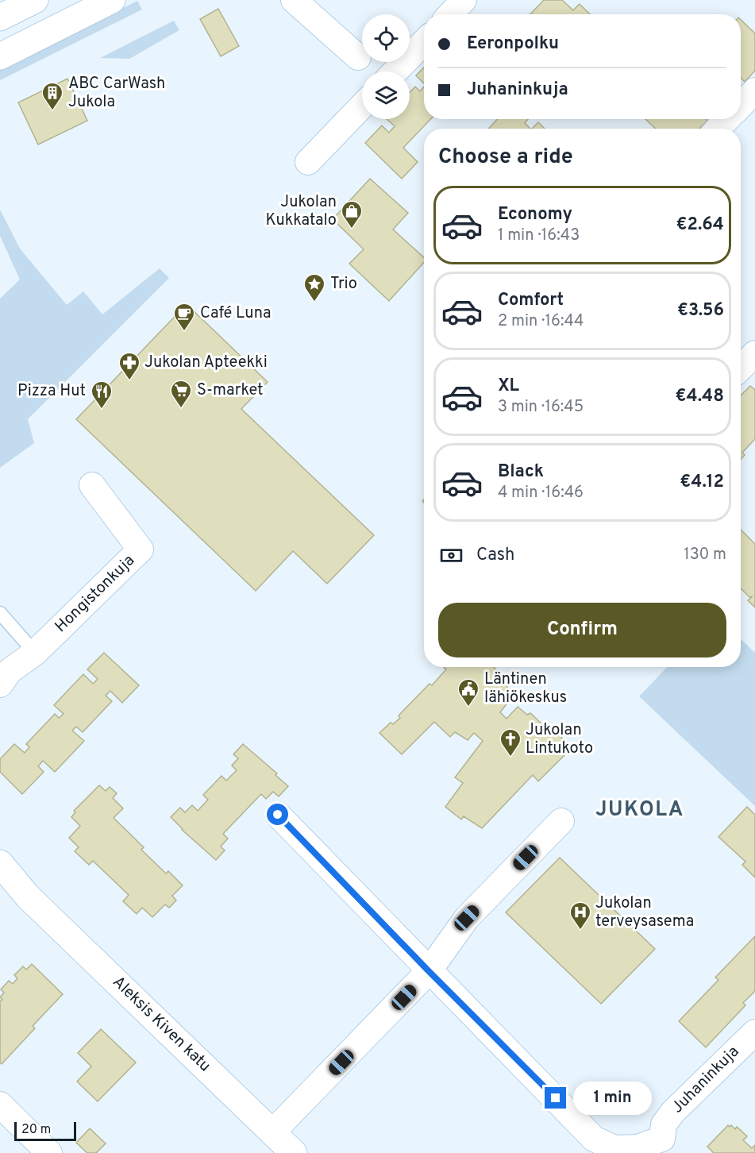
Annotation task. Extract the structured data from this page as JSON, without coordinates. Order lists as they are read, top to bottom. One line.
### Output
{"streets":{"main road":["Aleksis Kiven katu"],"street":["Hongistonkuja","Juhaninkuja"]},"districts":["JUKOLA"],"places":{"building":["ABC CarWash Jukola"],"shop":["Jukolan Kukkatalo"],"place":["Trio"],"cafe":["Café Luna"],"pharmacy":["Jukolan Apteekki"],"supermarket":["S-market"],"restaurant":["Pizza Hut"],"public building":["Läntinen lähiökeskus"],"church":["Jukolan Lintukoto"],"hospital":["Jukolan terveysasema"]},"scale_bar":"20 m","page":{"banner":["Eeronpolku","Juhaninkuja"],"heading":"Choose a ride","list":[{"name":"Economy","note":"1 min · 16:43","value":"€2.64"},{"name":"Comfort","note":"2 min · 16:44","value":"€3.56"},{"name":"XL","note":"3 min · 16:45","value":"€4.48"},{"name":"Black","note":"4 min · 16:46","value":"€4.12"}],"pay":["Cash","130 m"],"buttons":"Confirm","bubble":"1 min","scale":"20 m"}}
